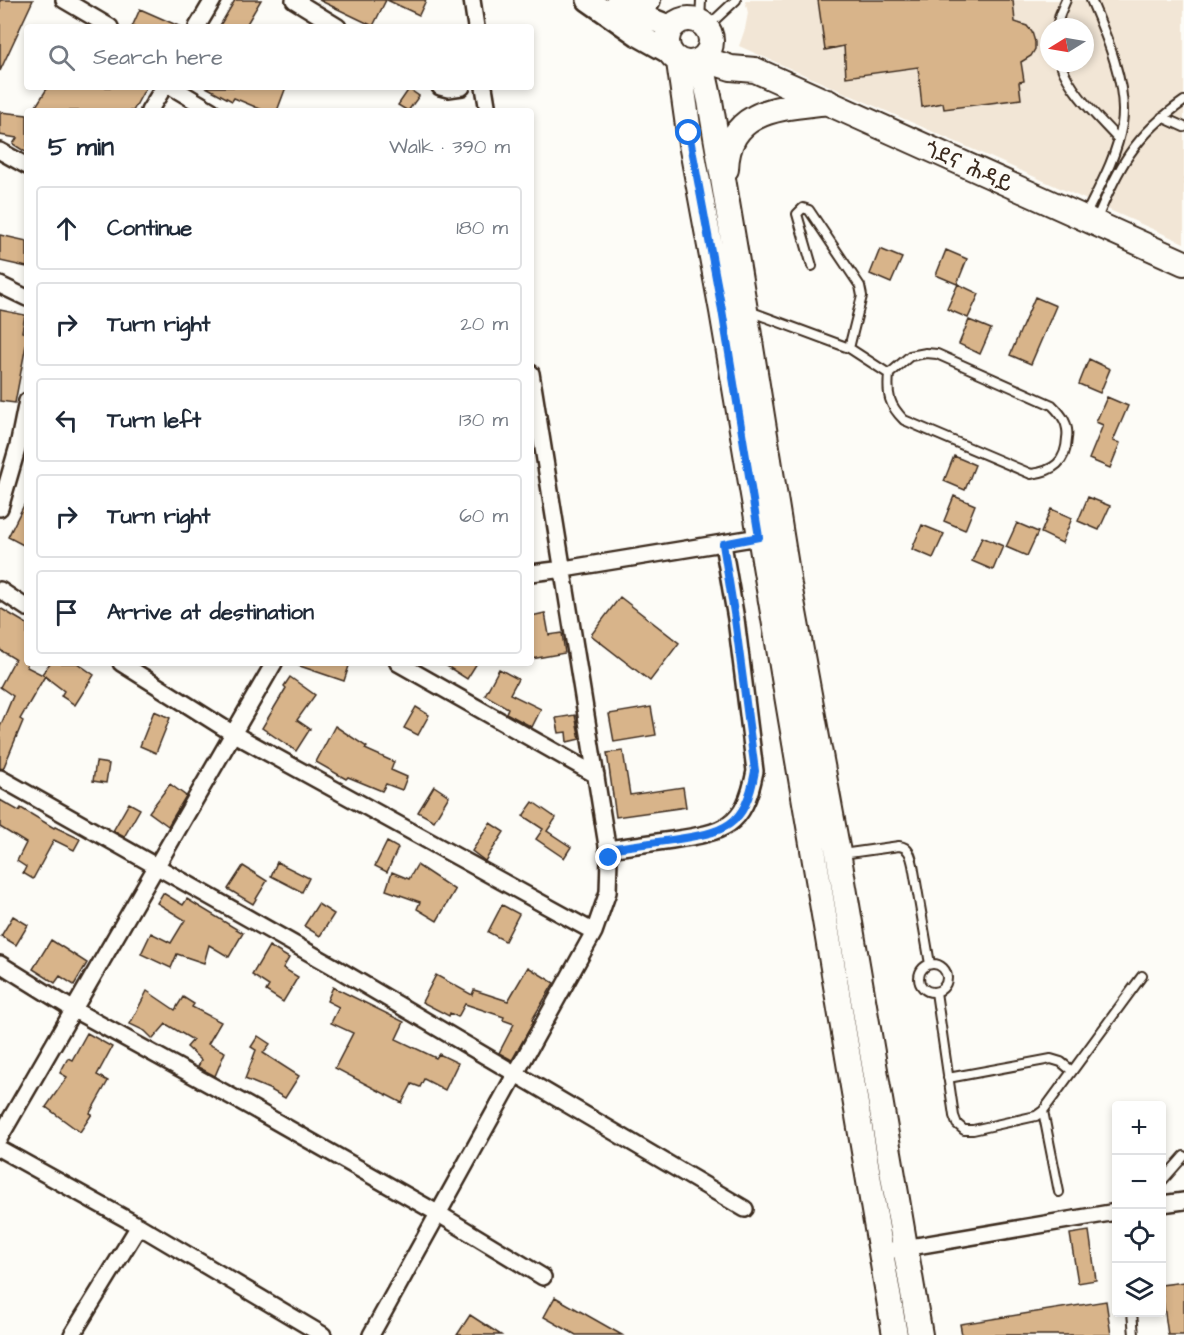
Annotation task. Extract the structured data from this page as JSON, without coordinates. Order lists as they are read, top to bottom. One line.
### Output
{"streets":{"main road":["ጎደና ሕዳይ"]},"north":"left","page":{"search":"Search here","heading":["5 min","Walk · 390 m"],"list":[["Continue","180 m"],["Turn right","20 m"],["Turn left","130 m"],["Turn right","60 m"],"Arrive at destination"],"map_buttons":["+","−"]}}
